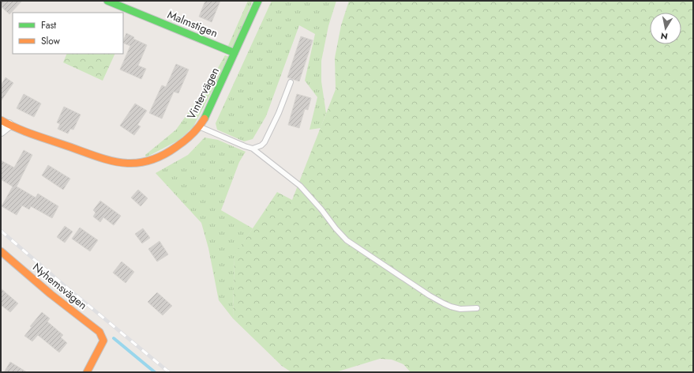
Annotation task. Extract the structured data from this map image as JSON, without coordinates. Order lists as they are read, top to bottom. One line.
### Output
{"streets":{"street":["Malmstigen","Vintervägen","Nyhemsvägen"]},"crossings":[["Malmstigen","Vintervägen"]],"legend":["Fast","Slow"],"north":"bottom"}
